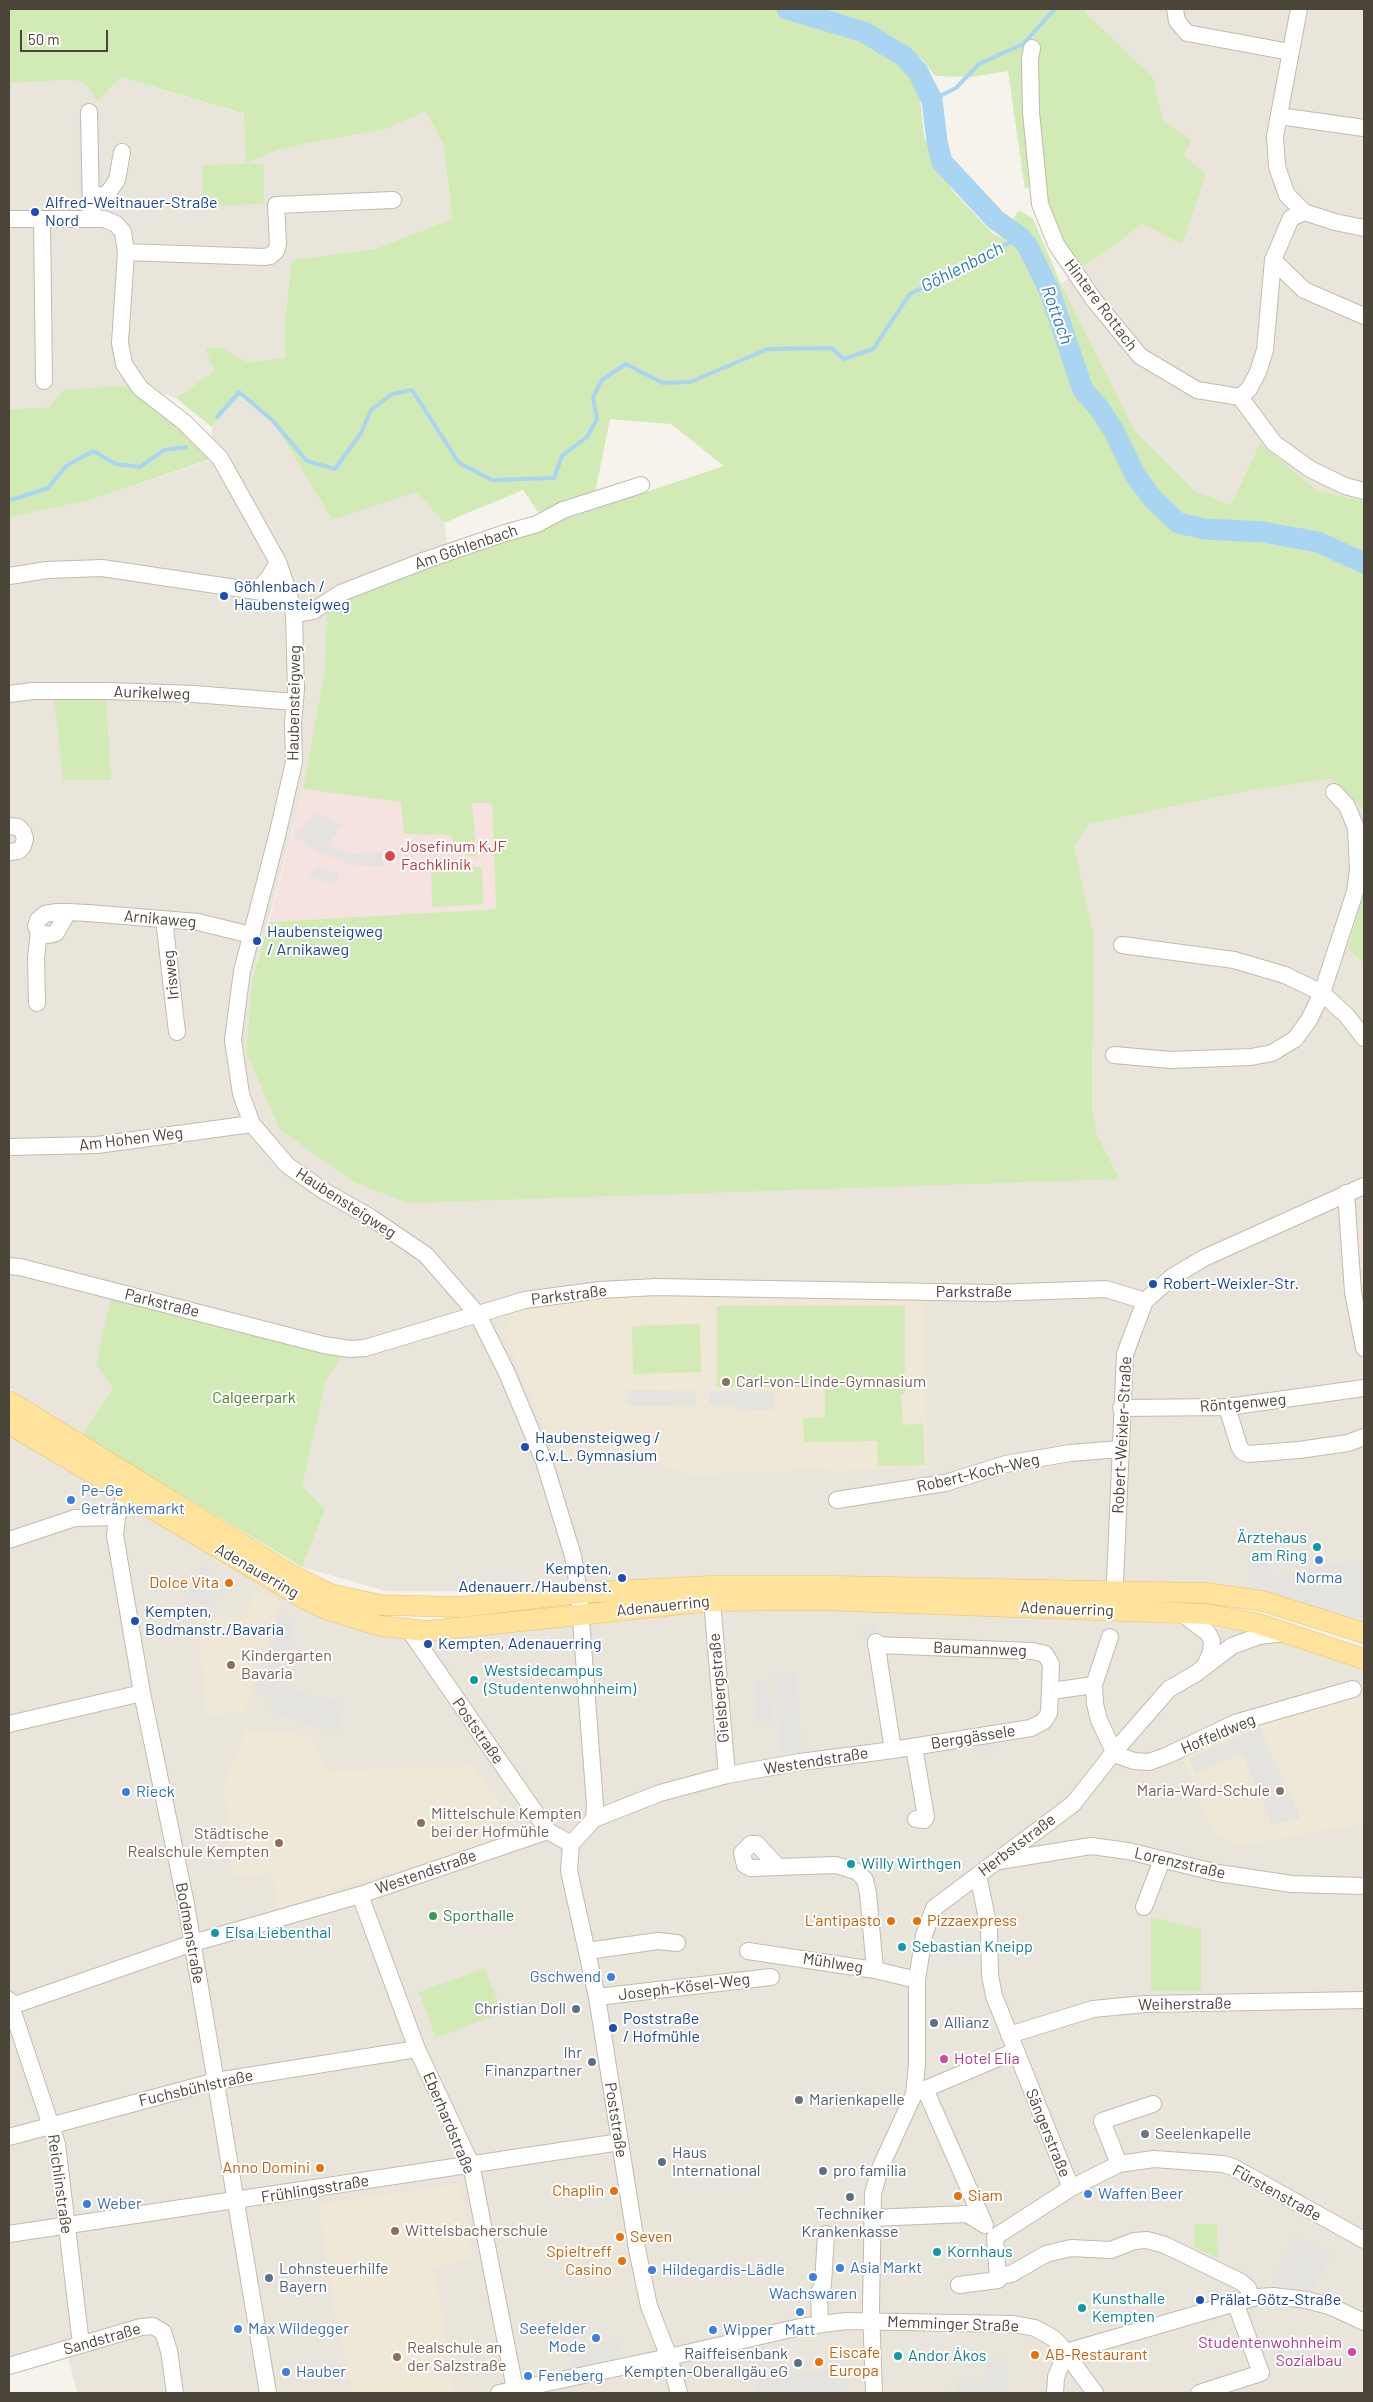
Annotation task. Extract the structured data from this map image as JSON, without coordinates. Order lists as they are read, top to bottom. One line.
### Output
{"streets":{"main road":["Adenauerring"],"street":["Hintere Rottach","Am Göhlenbach","Aurikelweg","Haubensteigweg","Arnikaweg","Irisweg","Am Hohen Weg","Parkstraße","Röntgenweg","Robert-Weixler-Straße","Robert-Koch-Weg","Baumannweg","Gielsbergstraße","Poststraße","Hoffeldweg","Berggässele","Westendstraße","Herbststraße","Lorenzstraße","Bodmanstraße","Mühlweg","Joseph-Kösel-Weg","Weiherstraße","Fuchsbühlstraße","Eberhardstraße","Sängerstraße","Reichlinstraße","Frühlingsstraße","Fürstenstraße","Memminger Straße","Sandstraße"]},"crossings":[["Am Göhlenbach","Haubensteigweg"],["Aurikelweg","Haubensteigweg"],["Haubensteigweg","Arnikaweg"],["Haubensteigweg","Am Hohen Weg"],["Haubensteigweg","Parkstraße"],["Haubensteigweg","Adenauerring"],["Haubensteigweg","Westendstraße"],["Arnikaweg","Irisweg"],["Parkstraße","Robert-Weixler-Straße"],["Röntgenweg","Robert-Weixler-Straße"],["Robert-Weixler-Straße","Robert-Koch-Weg"],["Robert-Weixler-Straße","Adenauerring"],["Adenauerring","Gielsbergstraße"],["Adenauerring","Poststraße"],["Adenauerring","Herbststraße"],["Adenauerring","Bodmanstraße"],["Baumannweg","Berggässele"],["Baumannweg","Westendstraße"],["Gielsbergstraße","Westendstraße"],["Poststraße","Westendstraße"],["Poststraße","Joseph-Kösel-Weg"],["Poststraße","Frühlingsstraße"],["Poststraße","Memminger Straße"],["Hoffeldweg","Herbststraße"],["Berggässele","Westendstraße"],["Westendstraße","Bodmanstraße"],["Westendstraße","Eberhardstraße"],["Westendstraße","Reichlinstraße"],["Herbststraße","Lorenzstraße"],["Herbststraße","Mühlweg"],["Herbststraße","Sängerstraße"],["Herbststraße","Fürstenstraße"],["Bodmanstraße","Fuchsbühlstraße"],["Bodmanstraße","Frühlingsstraße"],["Weiherstraße","Sängerstraße"],["Fuchsbühlstraße","Eberhardstraße"],["Fuchsbühlstraße","Reichlinstraße"],["Eberhardstraße","Frühlingsstraße"],["Eberhardstraße","Memminger Straße"],["Sängerstraße","Fürstenstraße"],["Reichlinstraße","Frühlingsstraße"],["Reichlinstraße","Sandstraße"]],"water":["Göhlenbach","Rottach"],"parks":["Calgeerpark"],"places":["Alfred-Weitnauer-Straße Nord","Göhlenbach / Haubensteigweg","Josefinum KJF Fachklinik","Haubensteigweg / Arnikaweg","Robert-Weixler-Str.","Carl-von-Linde-Gymnasium","Haubensteigweg / C.v.L. Gymnasium","Pe-Ge Getränkemarkt","Ärztehaus am Ring","Norma","Kempten, Adenauerr./Haubenst.","Dolce Vita","Kempten, Bodmanstr./Bavaria","Kempten, Adenauerring","Kindergarten Bavaria","Westsidecampus (Studentenwohnheim)","Maria-Ward-Schule","Rieck","Mittelschule Kempten bei der Hofmühle","Städtische Realschule Kempten","Willy Wirthgen","Sporthalle","L'antipasto","Pizzaexpress","Elsa Liebenthal","Sebastian Kneipp","Gschwend","Christian Doll","Allianz","Poststraße / Hofmühle","Hotel Elia","Ihr Finanzpartner","Marienkapelle","Seelenkapelle","Haus International","Anno Domini","pro familia","Chaplin","Waffen Beer","Siam","Techniker Krankenkasse","Weber","Wittelsbacherschule","Seven","Kornhaus","Spieltreff Casino","Asia Markt","Hildegardis-Lädle","Wachswaren","Lohnsteuerhilfe Bayern","Prälat-Götz-Straße","Kunsthalle Kempten","Matt","Max Wildegger","Wipper","Seefelder Mode","Studentenwohnheim Sozialbau","AB-Restaurant","Andor Ákos","Realschule an der Salzstraße","Eiscafe Europa","Raiffeisenbank Kempten-Oberallgäu eG","Hauber","Feneberg"],"scale_bar":"50 m"}
